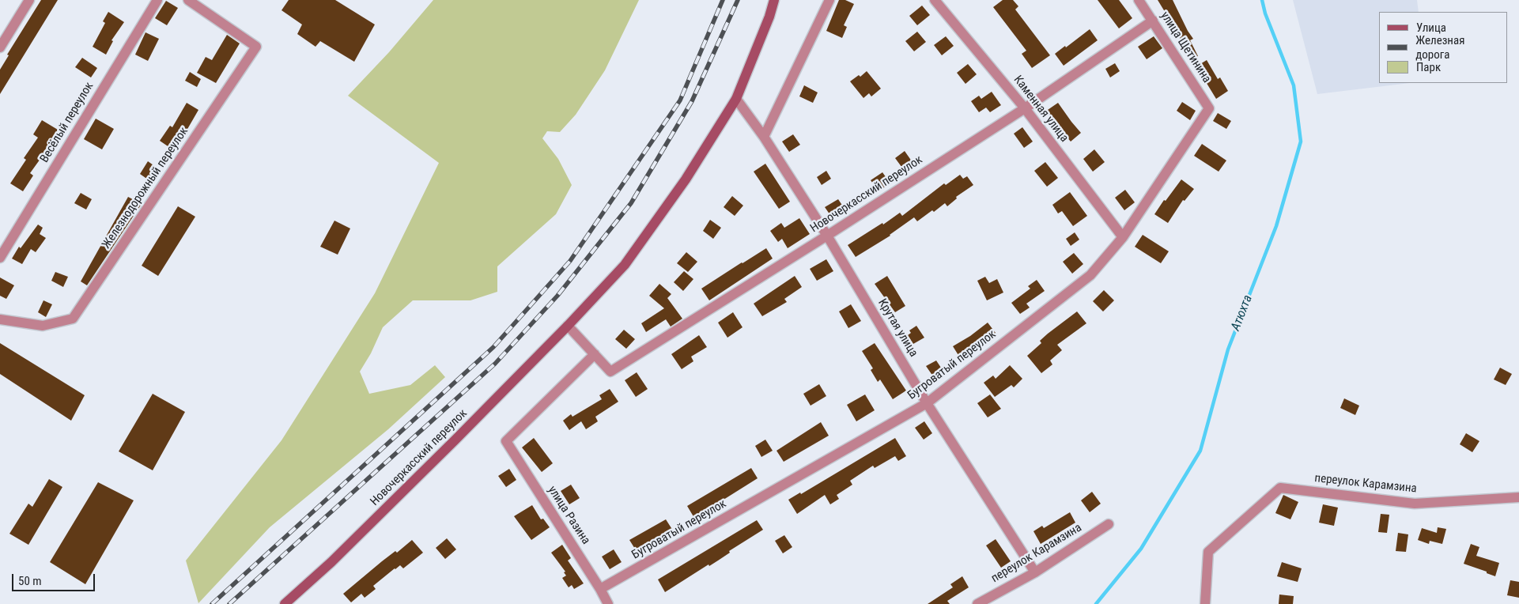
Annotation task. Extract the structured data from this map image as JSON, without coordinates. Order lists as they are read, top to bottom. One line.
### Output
{"streets":{"main road":["Новочеркасский переулок"],"street":["улица Щетинина","Каменная улица","Весёлый переулок","Железнодорожный переулок","Крутая улица","Бугроватый переулок","переулок Карамзина","улица Разина"]},"crossings":[["улица Щетинина","Новочеркасский переулок"],["улица Щетинина","Бугроватый переулок"],["Каменная улица","Новочеркасский переулок"],["Каменная улица","Бугроватый переулок"],["Новочеркасский переулок","Крутая улица"],["Новочеркасский переулок","улица Разина"],["Крутая улица","Бугроватый переулок"],["Крутая улица","переулок Карамзина"],["Бугроватый переулок","улица Разина"]],"water":["Атюхта"],"legend":["Улица","Железная дорога","Парк"],"scale_bar":"50 m"}
